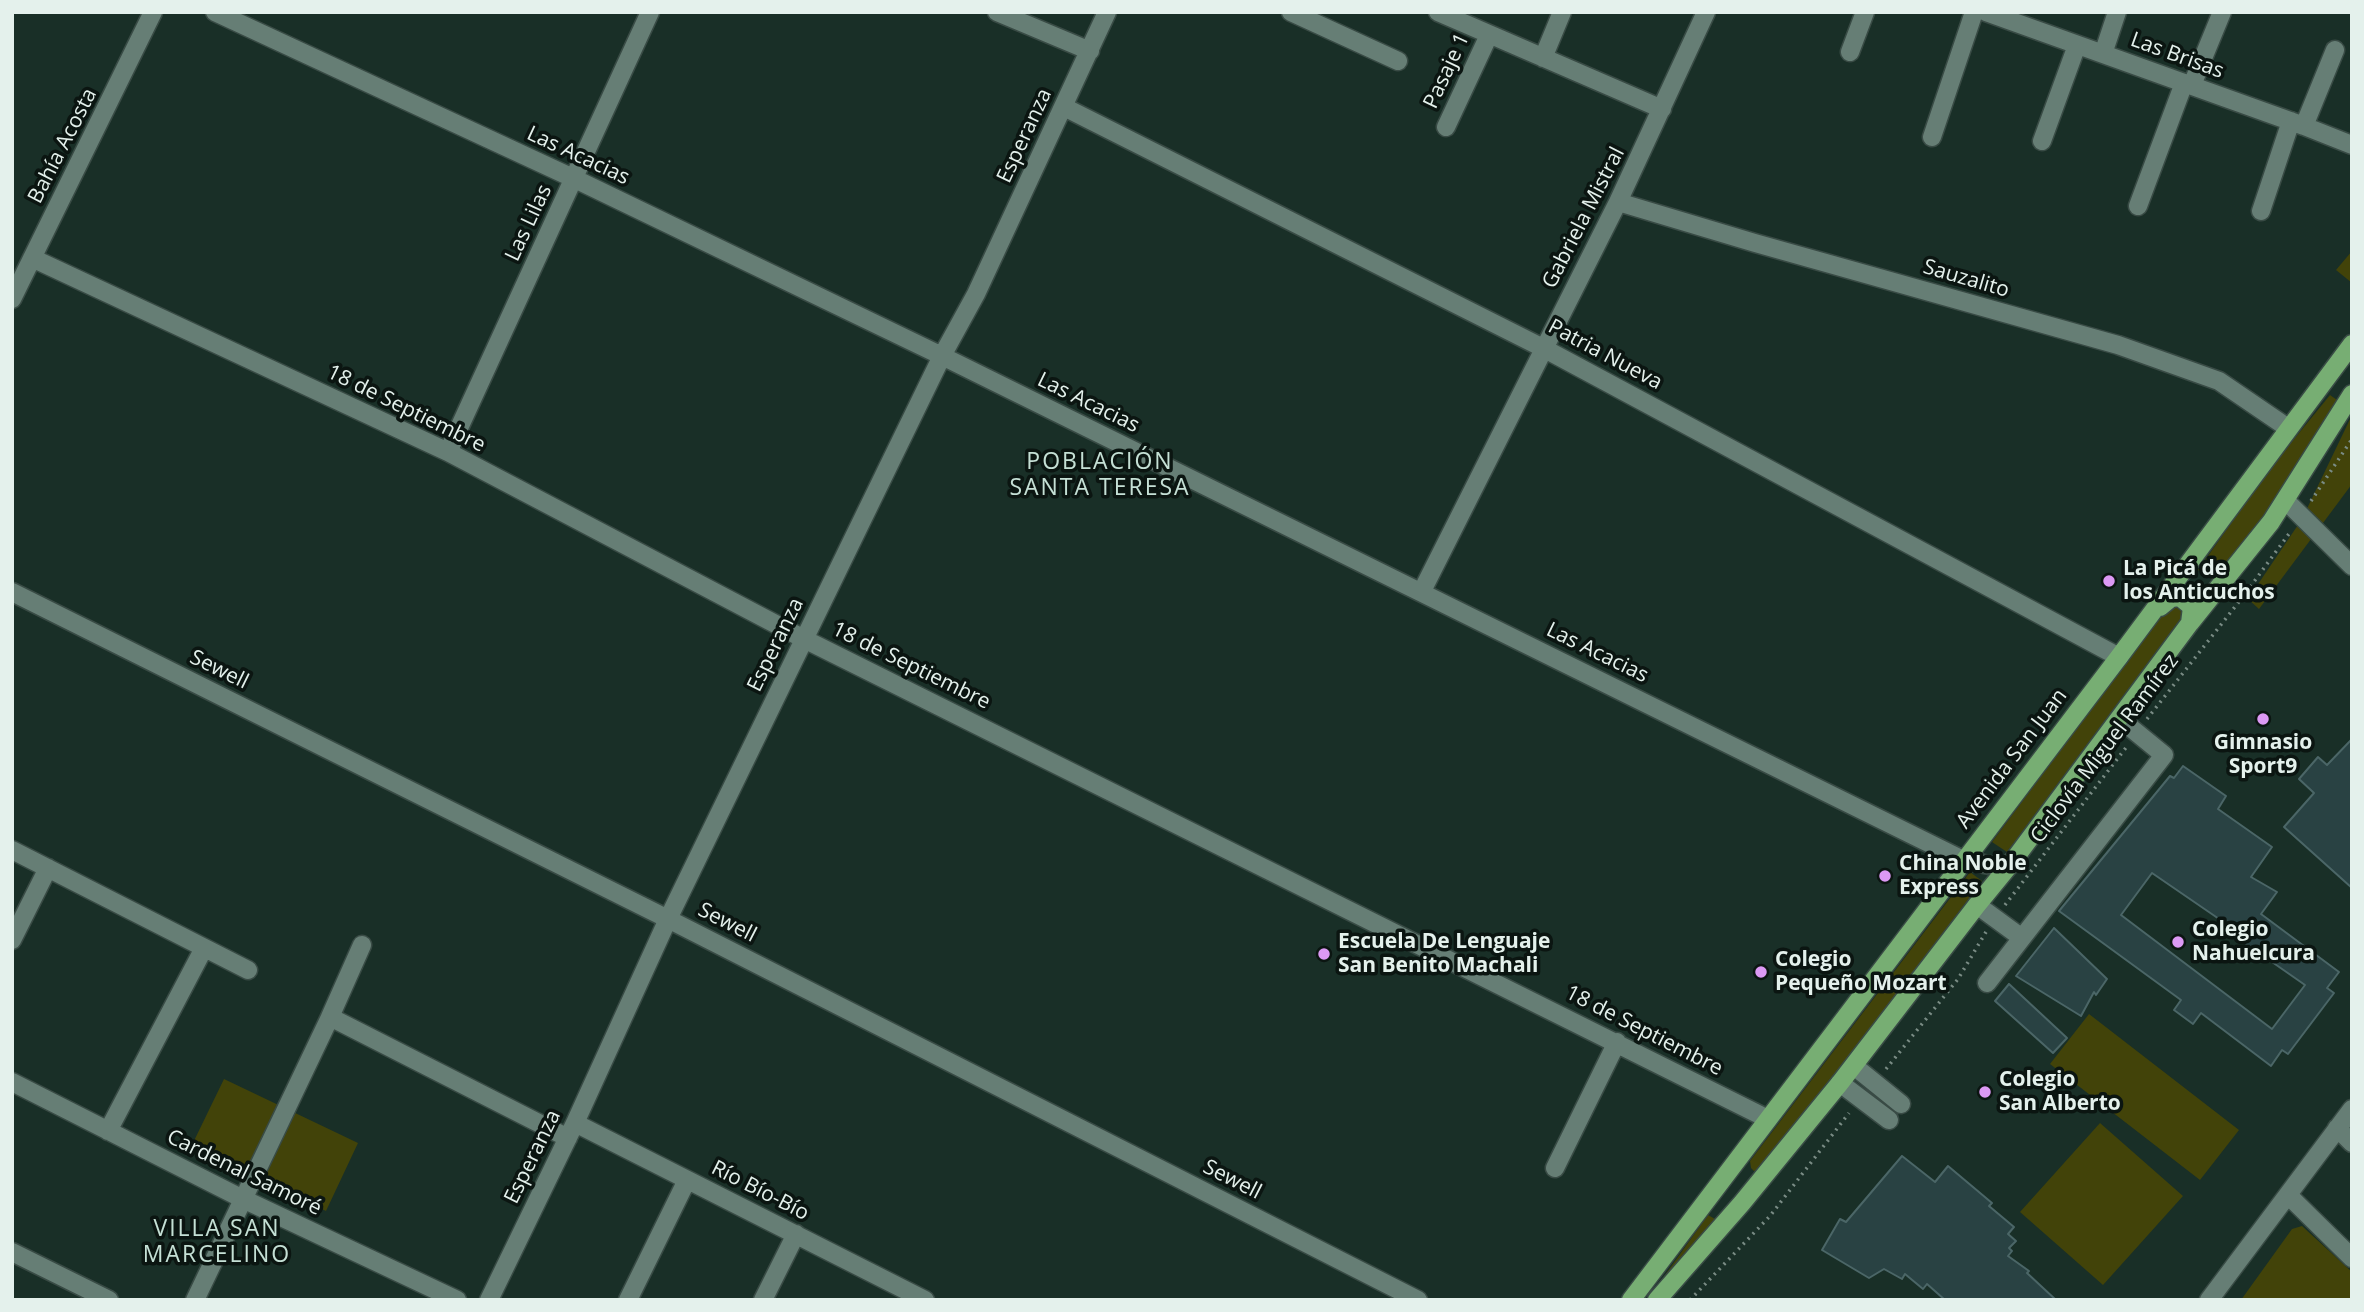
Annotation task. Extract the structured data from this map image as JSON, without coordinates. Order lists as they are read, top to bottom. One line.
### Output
{"streets":{"main road":["Avenida San Juan"],"street":["Las Brisas","Pasaje 1","Esperanza","Bahía Acosta","Las Acacias","Gabriela Mistral","Las Lilas","Sauzalito","Patria Nueva","18 de Septiembre","Sewell","Cardenal Samoré","Río Bío-Bío"],"path":["Ciclovía Miguel Ramírez"]},"crossings":[["Esperanza","Las Acacias"],["Esperanza","Patria Nueva"],["Esperanza","18 de Septiembre"],["Esperanza","Sewell"],["Esperanza","Río Bío-Bío"],["Bahía Acosta","18 de Septiembre"],["Las Acacias","Gabriela Mistral"],["Las Acacias","Las Lilas"],["Las Acacias","Avenida San Juan"],["Gabriela Mistral","Sauzalito"],["Gabriela Mistral","Patria Nueva"],["Las Lilas","18 de Septiembre"],["Sauzalito","Avenida San Juan"],["Patria Nueva","Avenida San Juan"],["18 de Septiembre","Avenida San Juan"]],"districts":["POBLACIÓN SANTA TERESA","VILLA SAN MARCELINO"],"places":["La Picá de los Anticuchos","Gimnasio Sport9","China Noble Express","Colegio Nahuelcura","Escuela De Lenguaje San Benito Machali","Colegio Pequeño Mozart","Colegio San Alberto"]}
